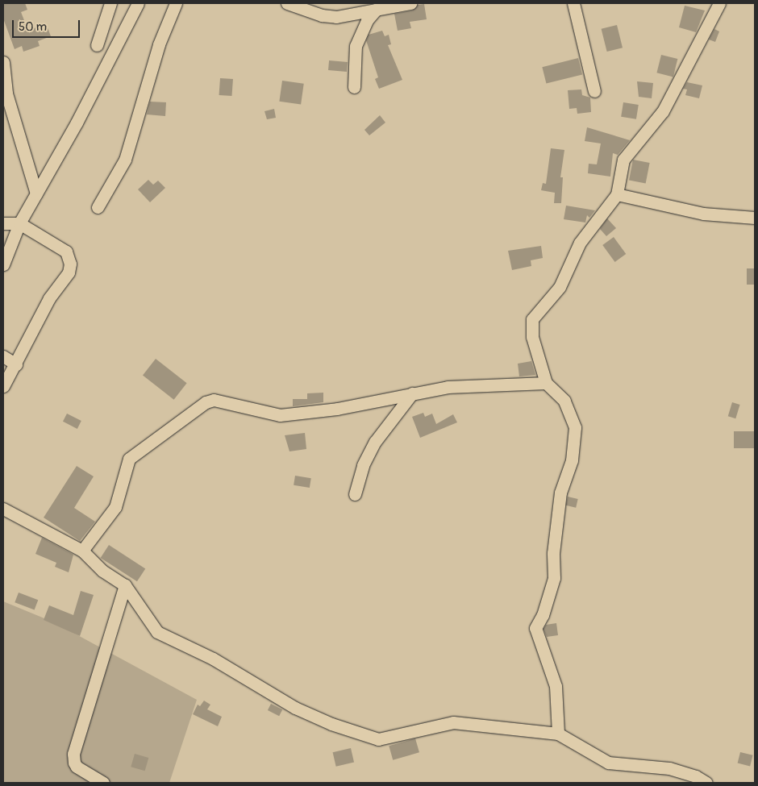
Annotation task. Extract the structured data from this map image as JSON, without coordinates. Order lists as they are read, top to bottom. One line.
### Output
{"scale_bar":"50 m"}
